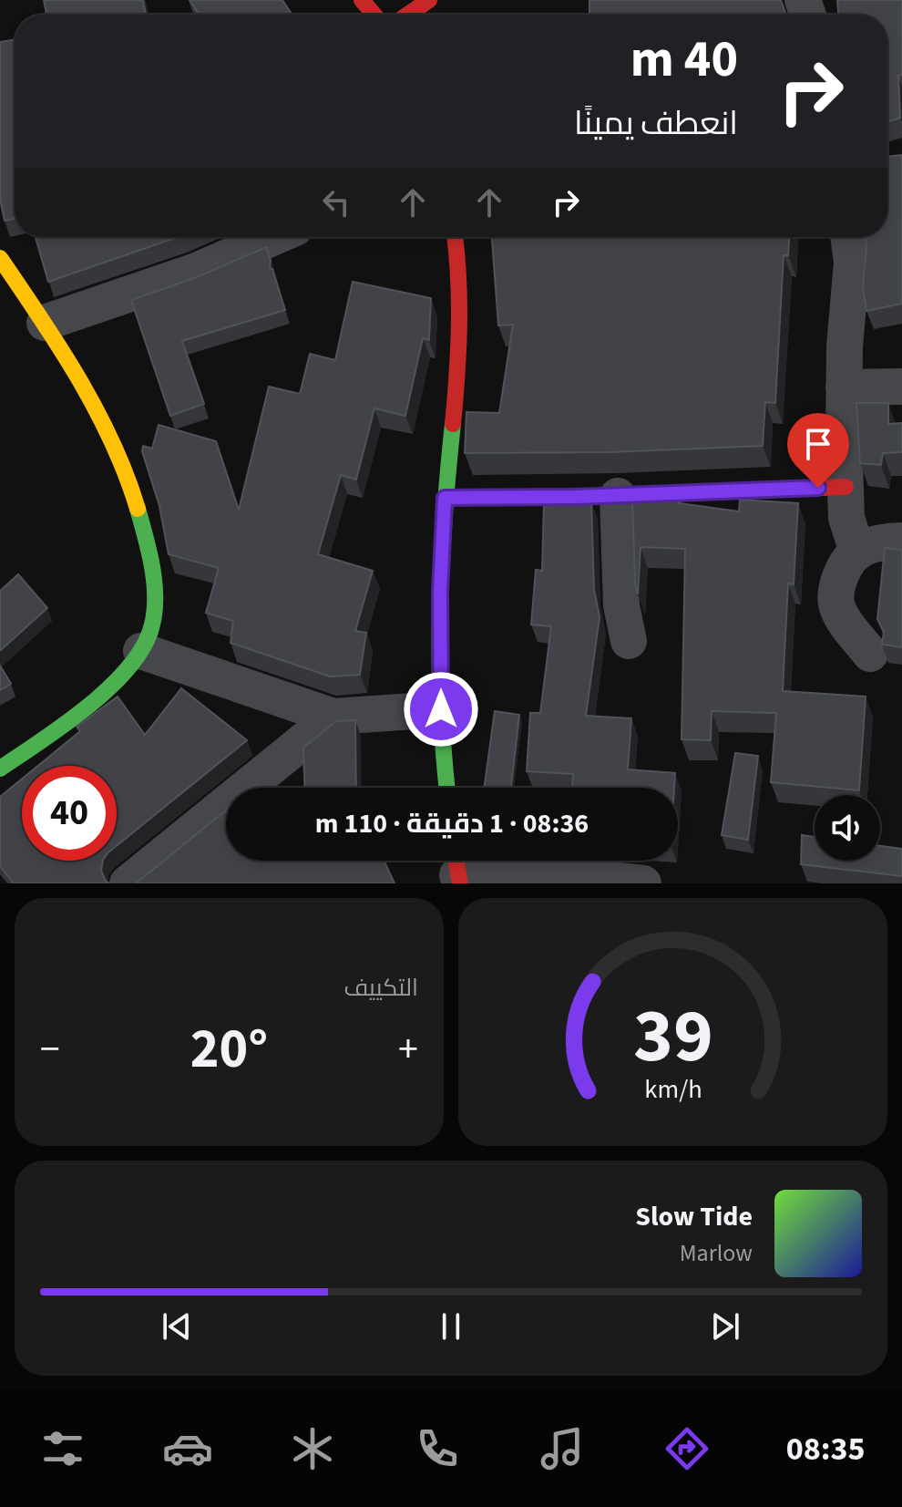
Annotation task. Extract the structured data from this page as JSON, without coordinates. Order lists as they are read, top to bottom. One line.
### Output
{"page":{"turn":["40 m","انعطف يمينًا"],"limit":"40","trip":"08:36 · 1 دقيقة · 110 m","tile":"التكييف","heat":["−","20°","+"],"song":["Slow Tide","Marlow"],"tabs":"08:35","gauge":["39","km/h"]}}
